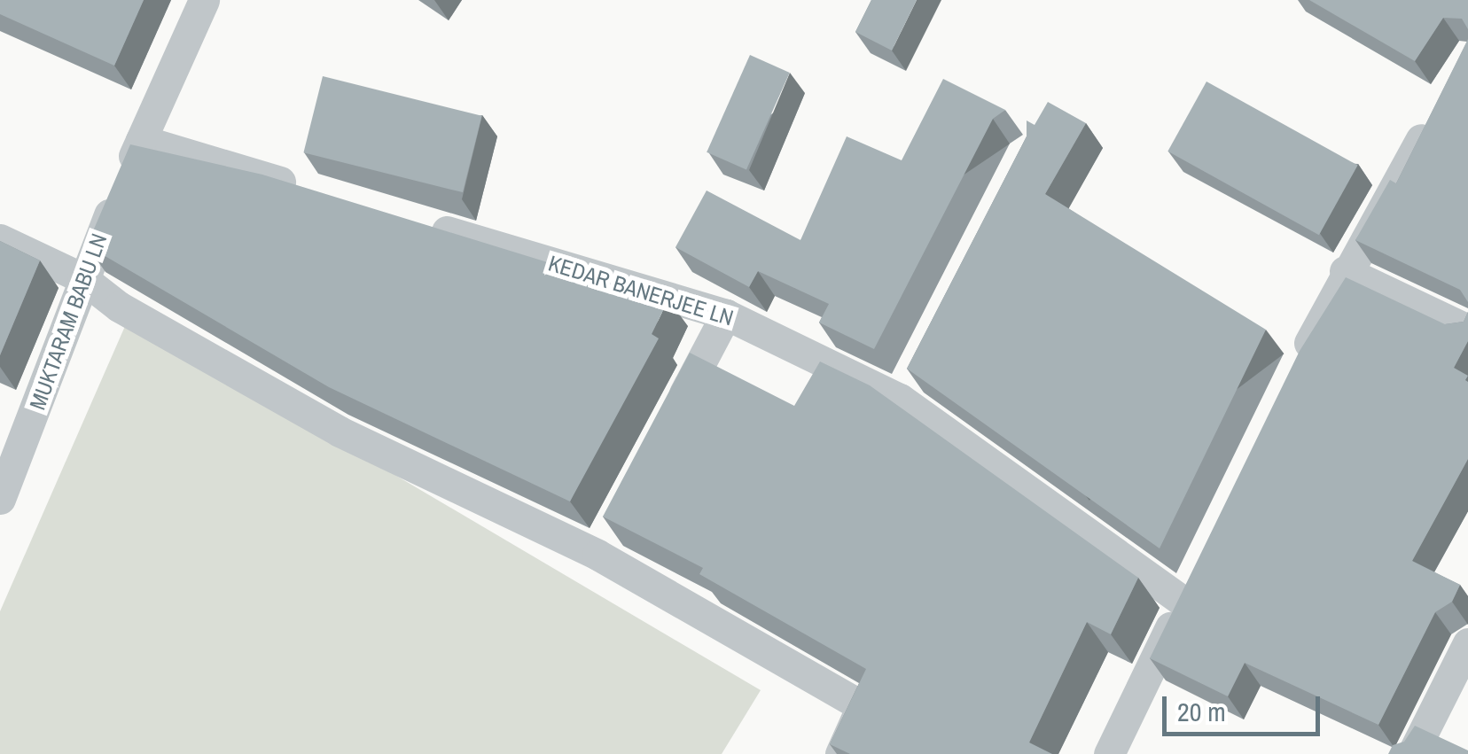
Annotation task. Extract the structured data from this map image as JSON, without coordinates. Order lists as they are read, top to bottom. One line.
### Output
{"streets":{"lane":["KEDAR BANERJEE LN","MUKTARAM BABU LN"]},"scale_bar":"20 m"}
